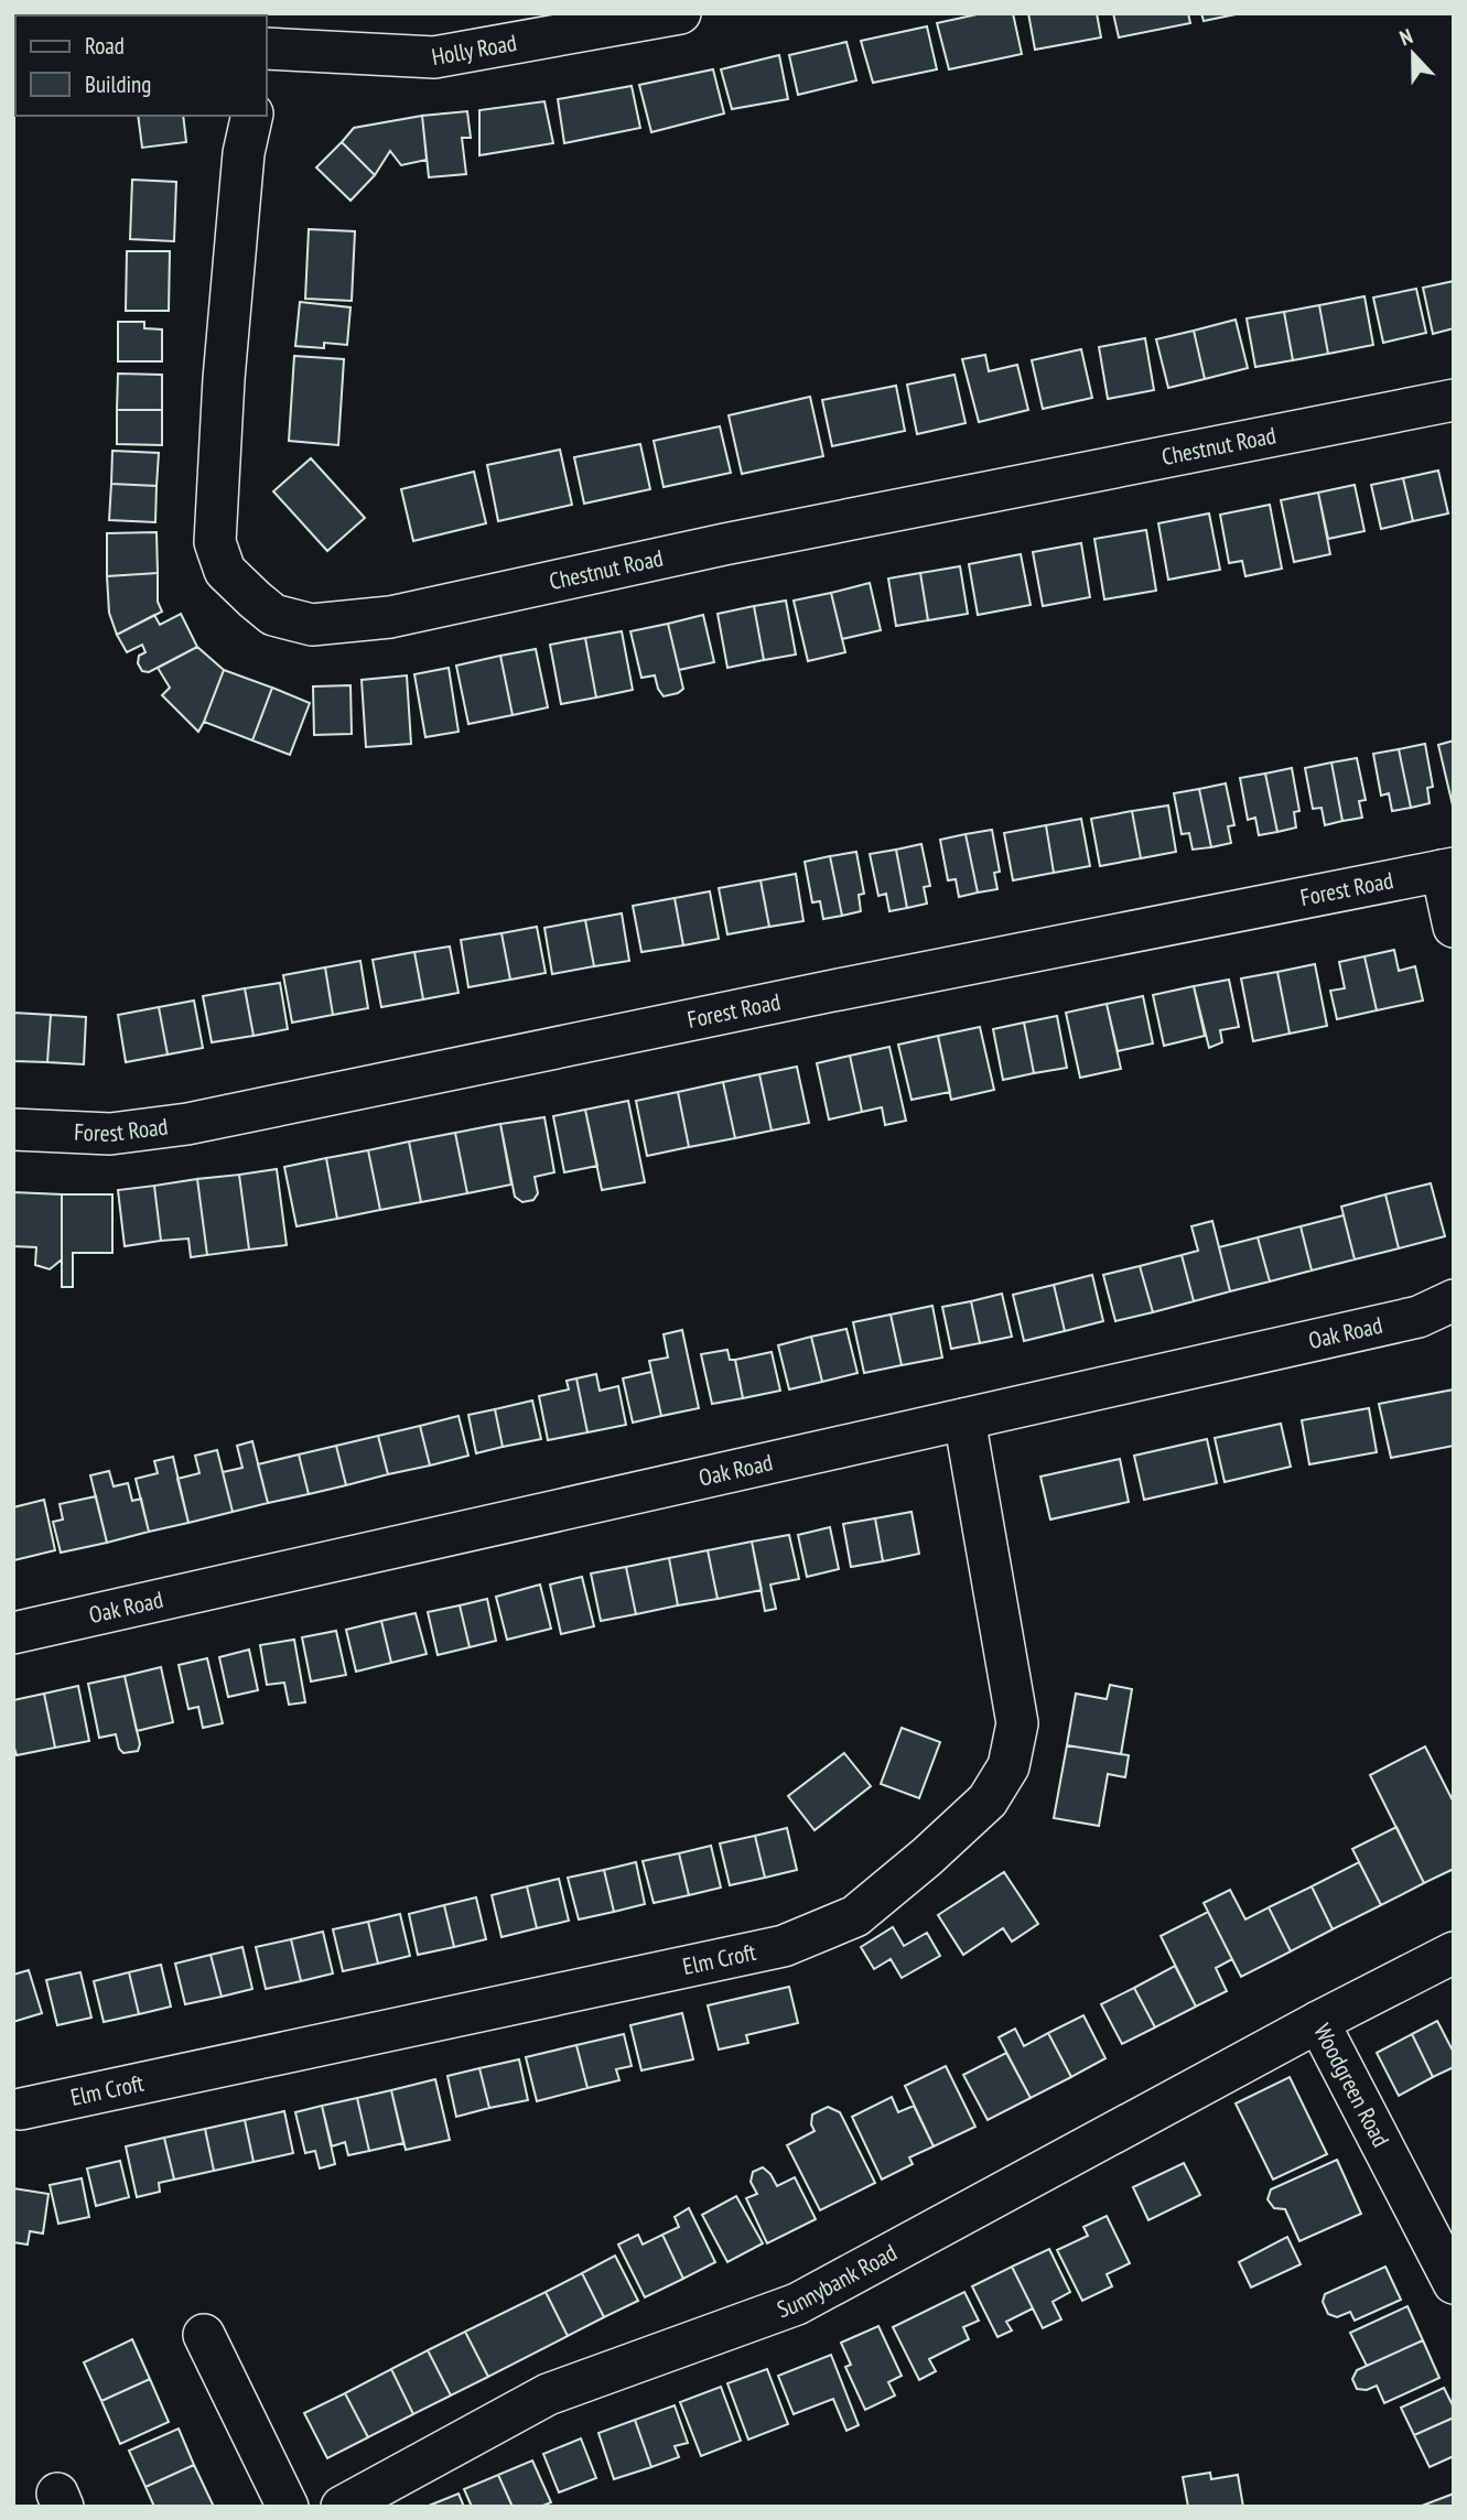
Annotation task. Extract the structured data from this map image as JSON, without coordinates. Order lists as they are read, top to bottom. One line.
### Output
{"streets":{"street":["Holly Road","Chestnut Road","Forest Road","Oak Road","Elm Croft","Woodgreen Road","Sunnybank Road"]},"crossings":[["Oak Road","Elm Croft"],["Woodgreen Road","Sunnybank Road"]],"legend":["Road","Building"],"north":"top"}
